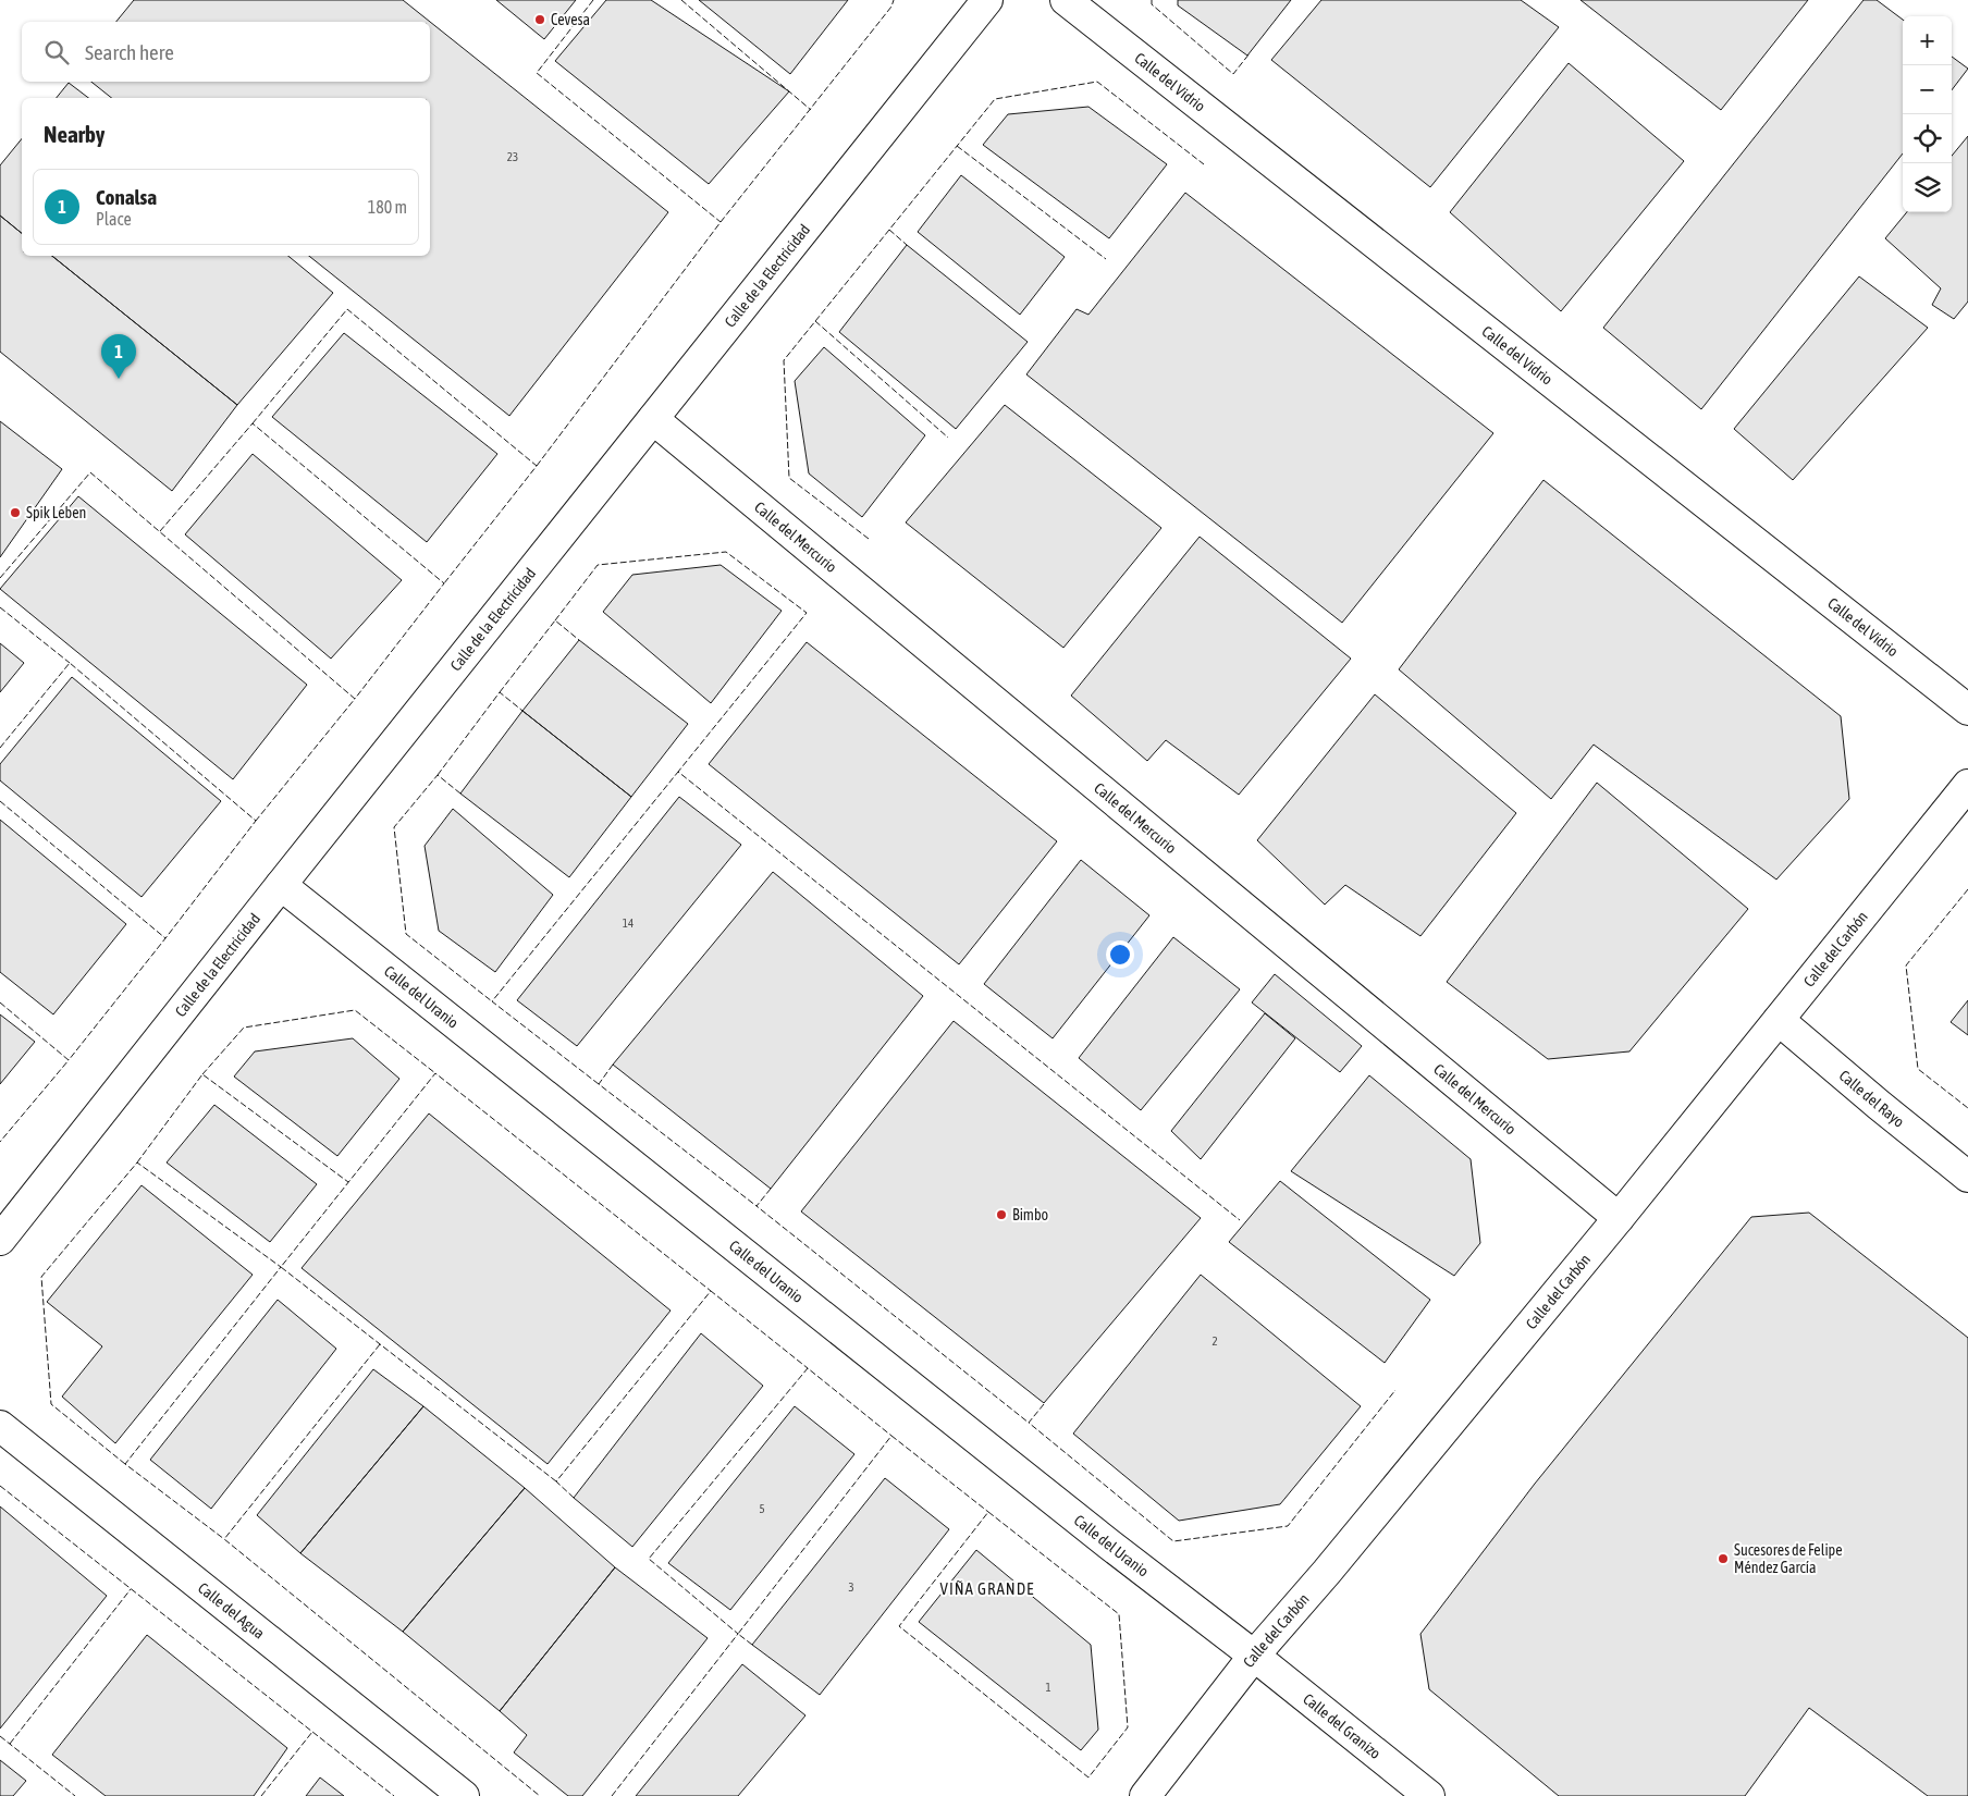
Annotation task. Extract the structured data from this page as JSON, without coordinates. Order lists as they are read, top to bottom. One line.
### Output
{"streets":{"street":["Calle del Vidrio","Calle de la Electricidad","Calle del Mercurio","Calle del Carbón","Calle del Uranio","Calle del Rayo","Calle del Agua","Calle del Granizo"]},"crossings":[["Calle de la Electricidad","Calle del Mercurio"],["Calle de la Electricidad","Calle del Uranio"],["Calle del Mercurio","Calle del Carbón"],["Calle del Carbón","Calle del Uranio"],["Calle del Carbón","Calle del Rayo"],["Calle del Carbón","Calle del Granizo"],["Calle del Uranio","Calle del Granizo"]],"districts":["VIÑA GRANDE"],"places":["Cevesa","Spik Leben","Bimbo","Sucesores de Felipe Méndez García"],"house_numbers":["23","14","2","5","3","1"],"page":{"map_buttons":["+","−"],"search":"Search here","heading":"Nearby","list":[{"mark":"1","name":"Conalsa","note":"Place","value":"180 m"}],"pins":"1"}}
